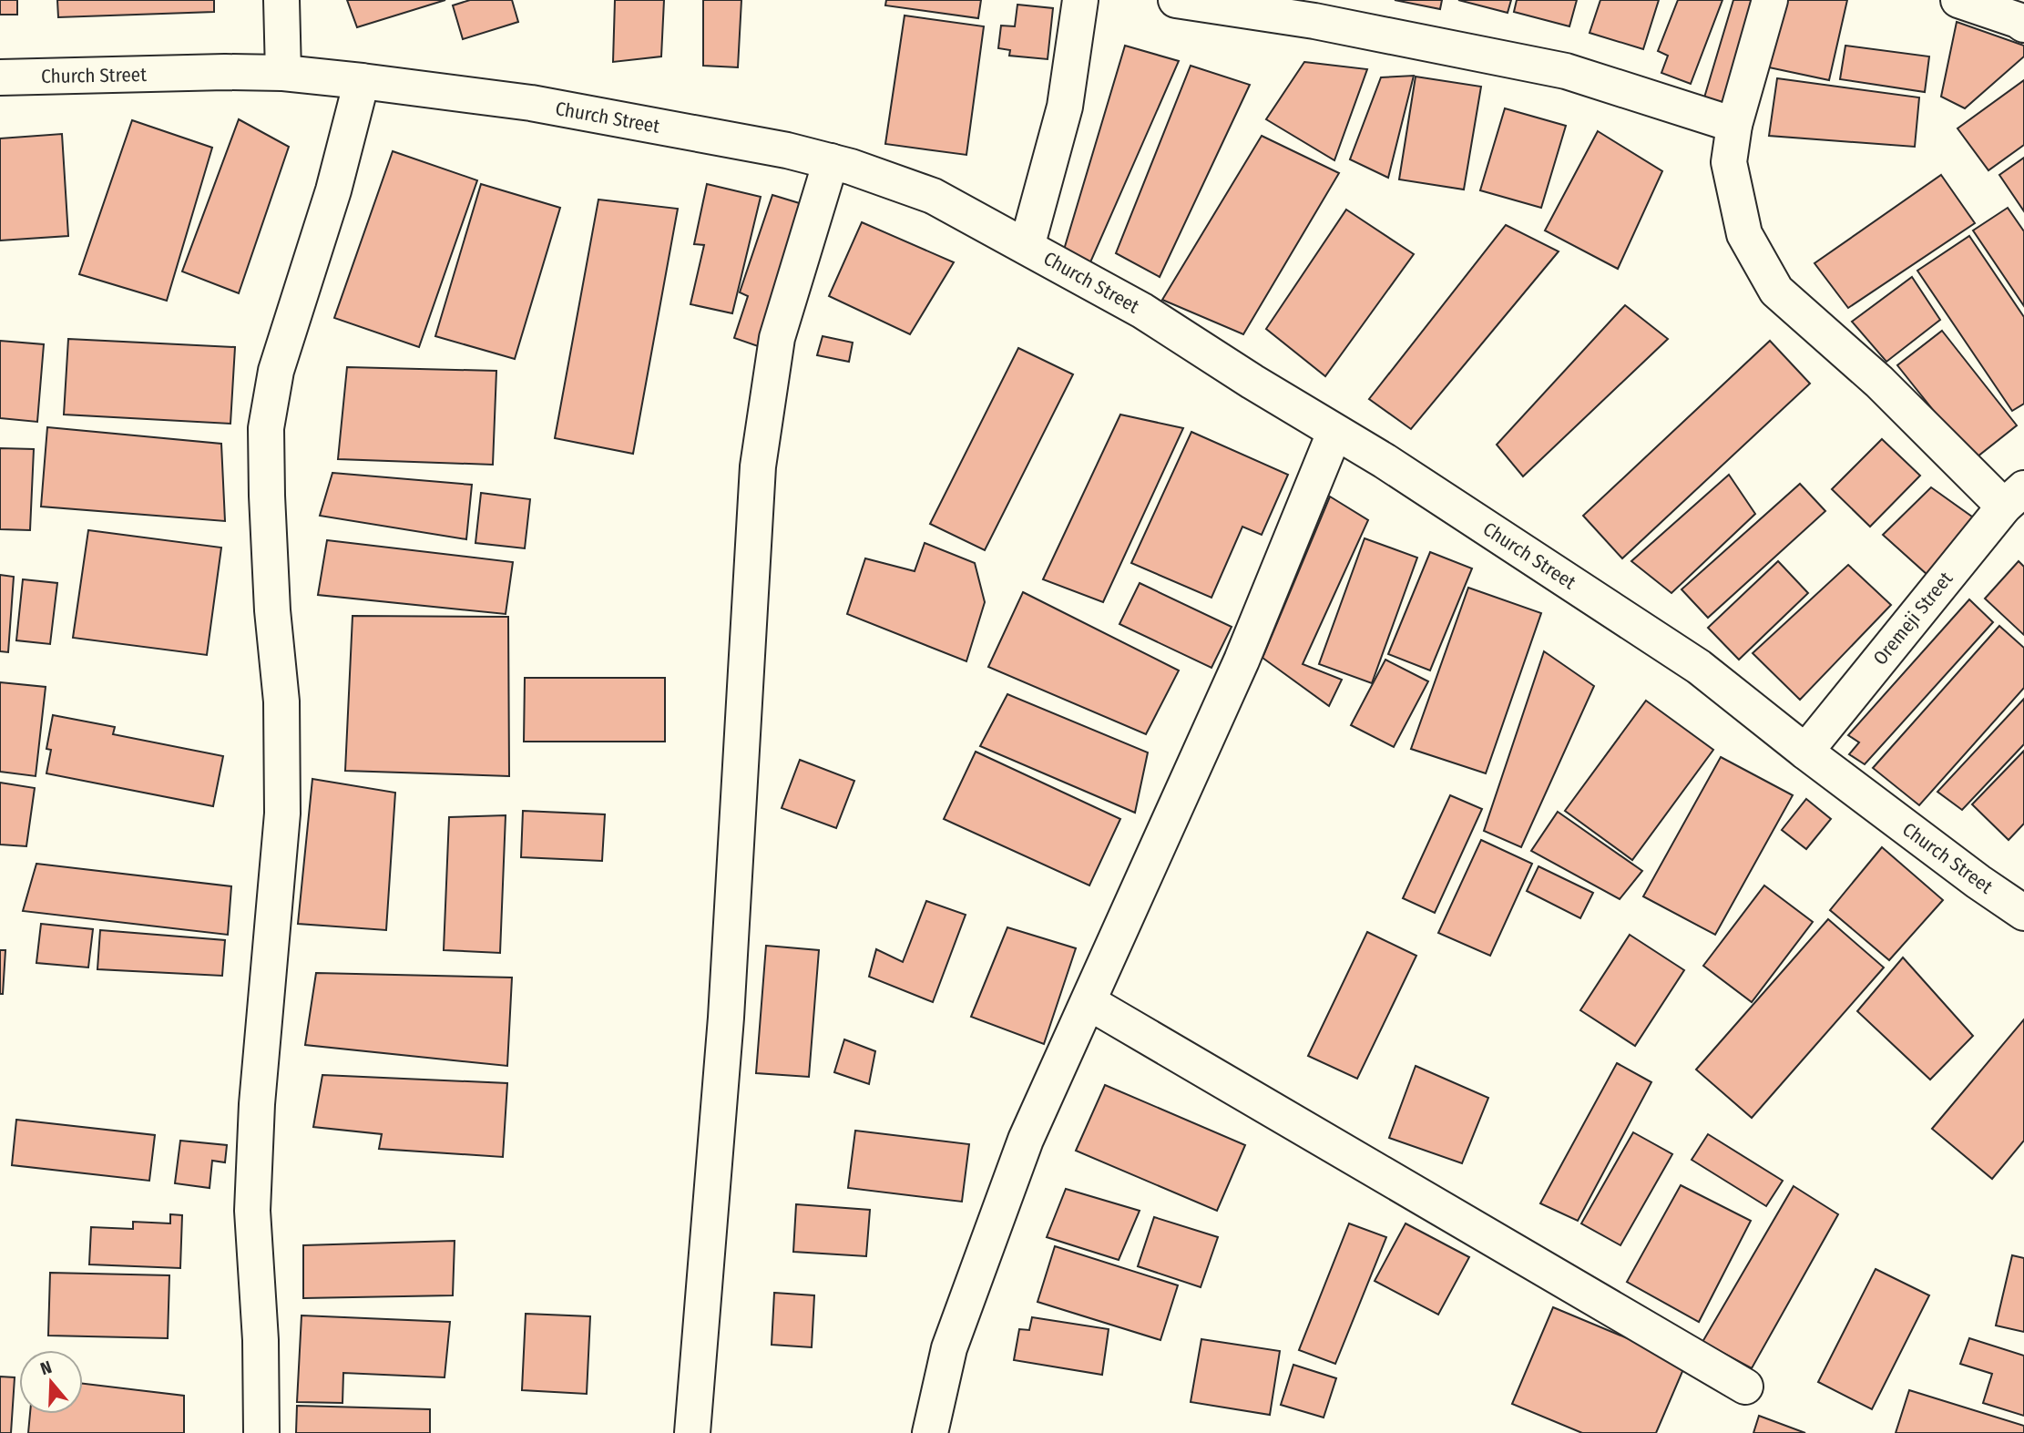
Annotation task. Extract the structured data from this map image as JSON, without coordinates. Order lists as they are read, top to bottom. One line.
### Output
{"streets":{"street":["Church Street","Oremeji Street"]},"crossings":[["Church Street","Oremeji Street"]],"north":"top"}
